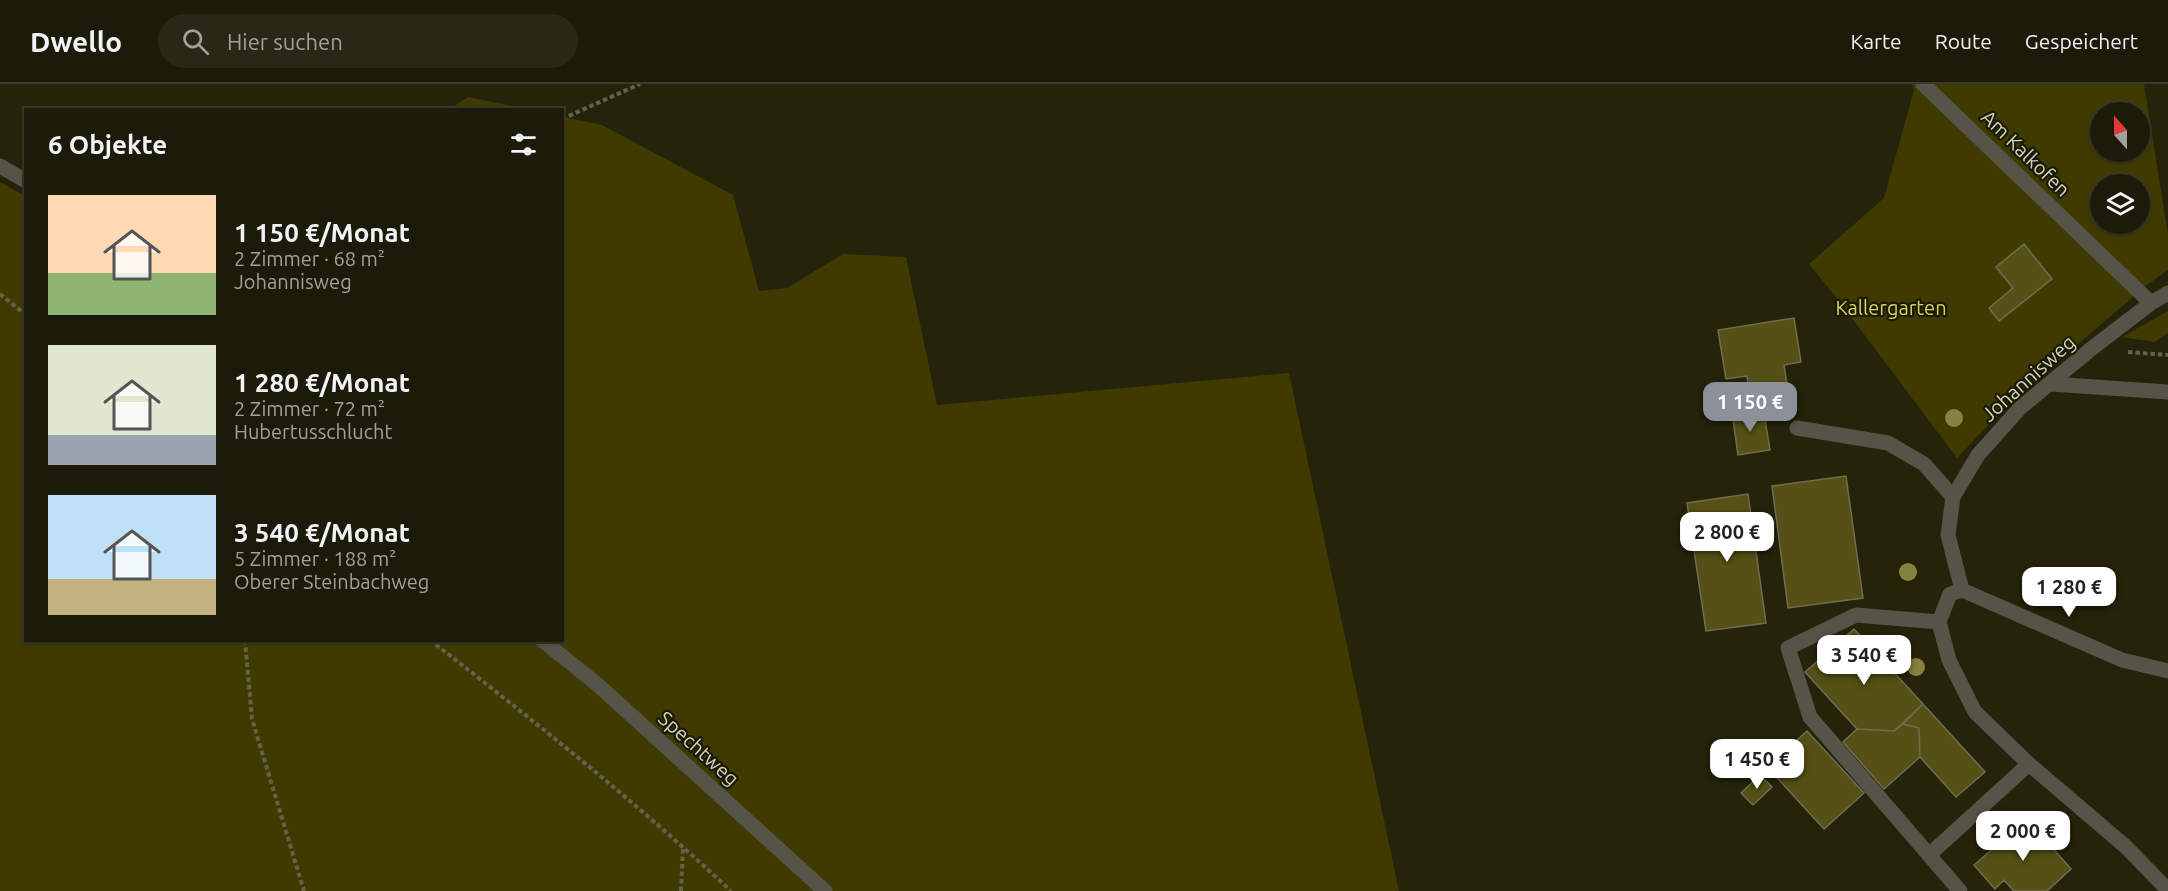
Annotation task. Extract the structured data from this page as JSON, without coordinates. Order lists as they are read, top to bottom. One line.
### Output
{"streets":{"street":["Am Kalkofen","Johannisweg","Spechtweg"]},"crossings":[["Am Kalkofen","Johannisweg"]],"parks":["Kallergarten"],"north":"top","page":{"header":"Dwello","search":"Hier suchen","nav":["Karte","Route","Gespeichert"],"heading":"6 Objekte","list":[{"name":"1 150 €/Monat","note":"2 Zimmer · 68 m² · Johannisweg"},{"name":"1 280 €/Monat","note":"2 Zimmer · 72 m² · Hubertusschlucht"},{"name":"3 540 €/Monat","note":"5 Zimmer · 188 m² · Oberer Steinbachweg"}],"price":["1 150 €","2 800 €","1 280 €","3 540 €","1 450 €","2 000 €"]}}
